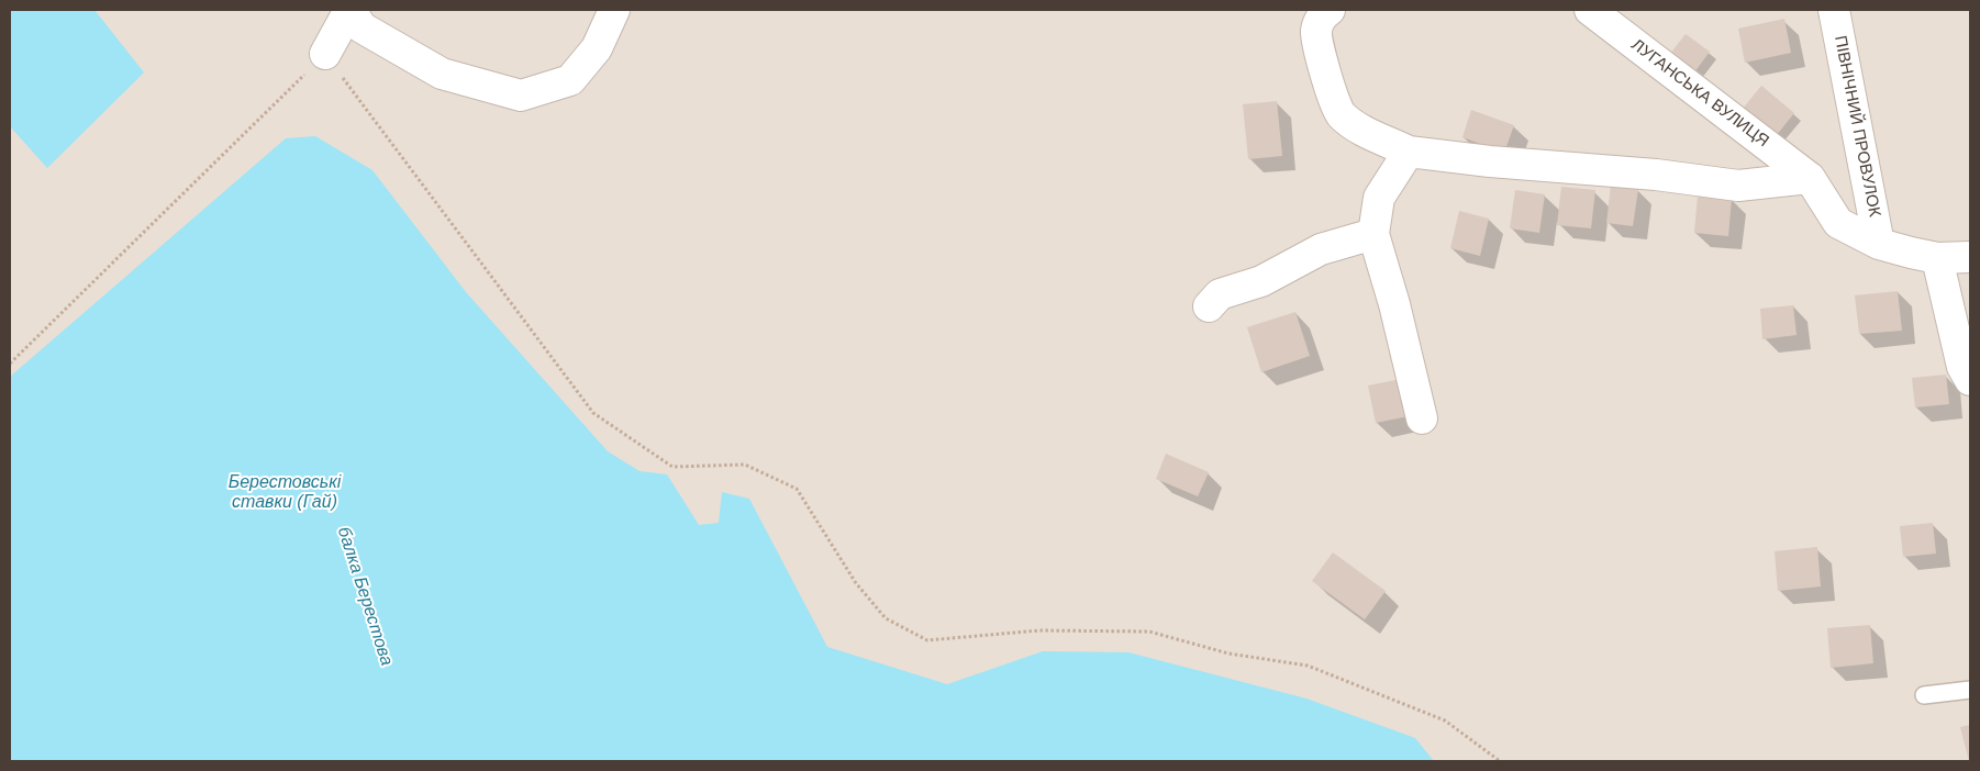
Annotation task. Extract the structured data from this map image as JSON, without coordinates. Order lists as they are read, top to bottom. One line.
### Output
{"streets":{"street":["ЛУГАНСЬКА ВУЛИЦЯ","ПІВНІЧНИЙ ПРОВУЛОК"]},"crossings":[["ЛУГАНСЬКА ВУЛИЦЯ","ПІВНІЧНИЙ ПРОВУЛОК"]],"water":["Берестовські ставки (Гай)","балка Берестова"]}
